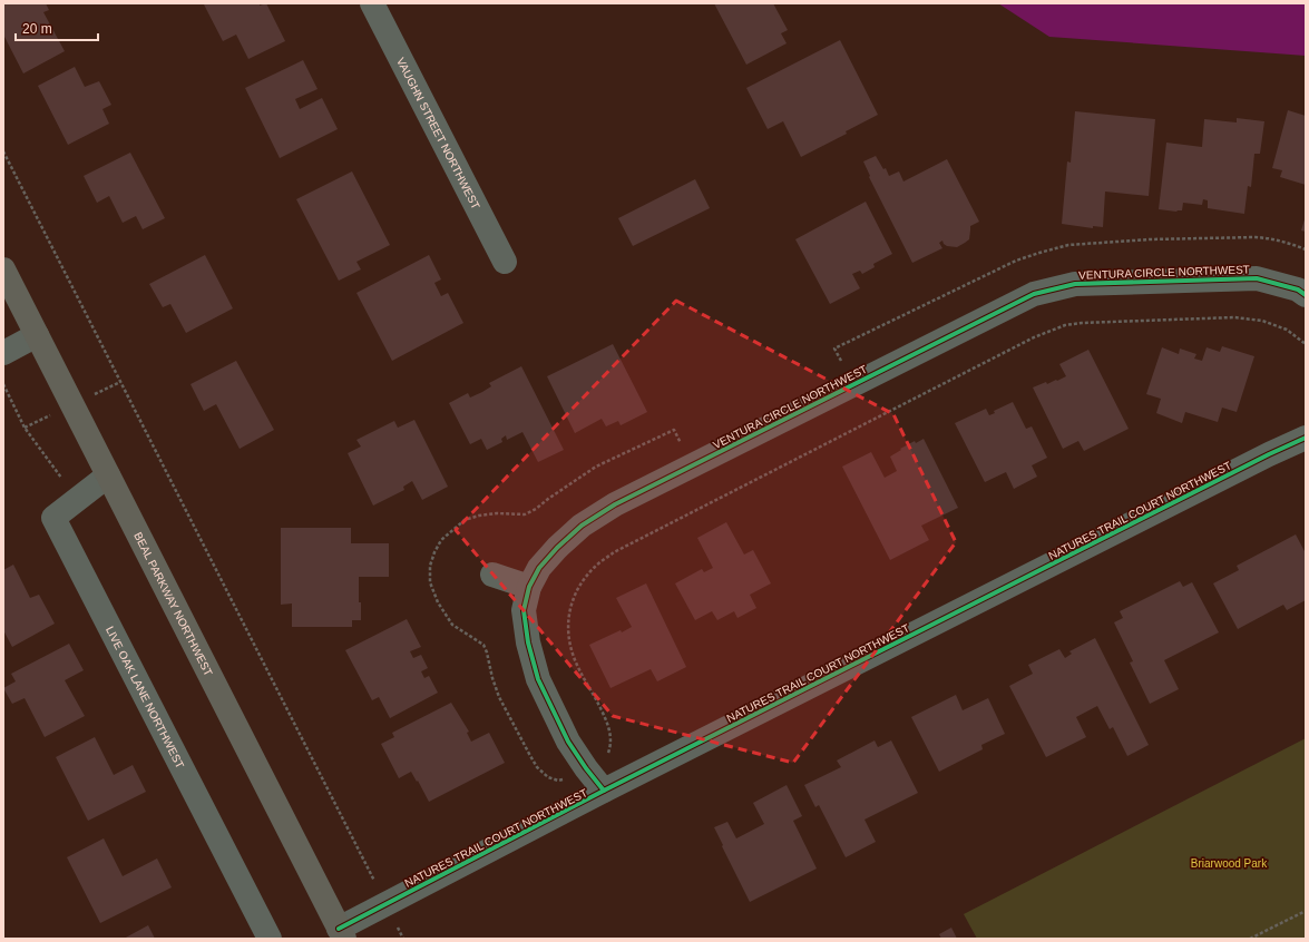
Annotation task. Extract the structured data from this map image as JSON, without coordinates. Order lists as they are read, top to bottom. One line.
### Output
{"streets":{"main road":["BEAL PARKWAY NORTHWEST"],"street":["VAUGHN STREET NORTHWEST","VENTURA CIRCLE NORTHWEST","NATURES TRAIL COURT NORTHWEST","LIVE OAK LANE NORTHWEST"]},"crossings":[["VENTURA CIRCLE NORTHWEST","NATURES TRAIL COURT NORTHWEST"],["NATURES TRAIL COURT NORTHWEST","BEAL PARKWAY NORTHWEST"],["BEAL PARKWAY NORTHWEST","LIVE OAK LANE NORTHWEST"]],"parks":["Briarwood Park"],"scale_bar":"20 m"}
